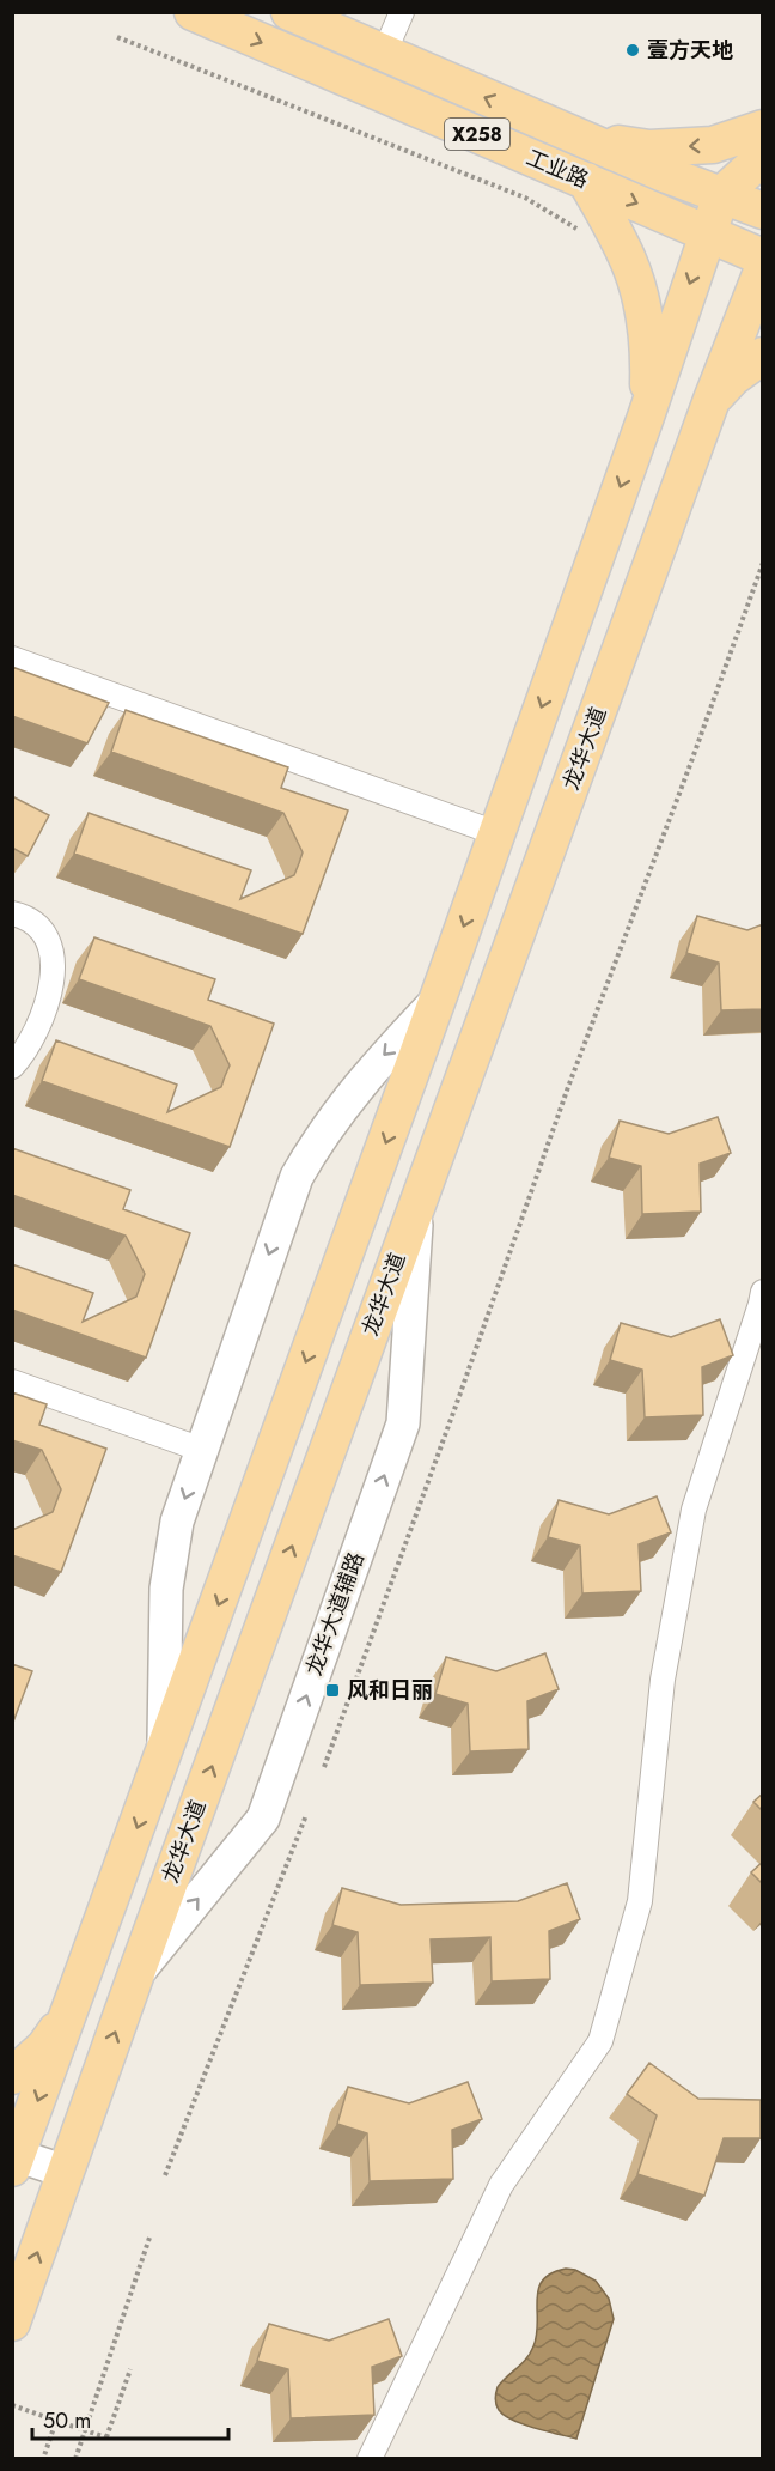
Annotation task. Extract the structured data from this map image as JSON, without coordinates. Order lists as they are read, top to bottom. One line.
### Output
{"streets":{"main road":["X258","工业路","龙华大道","龙华大道辅路"]},"crossings":[["龙华大道","龙华大道辅路"]],"places":{"other":["壹方天地"],"transit":["风和日丽"]},"scale_bar":"50 m"}
